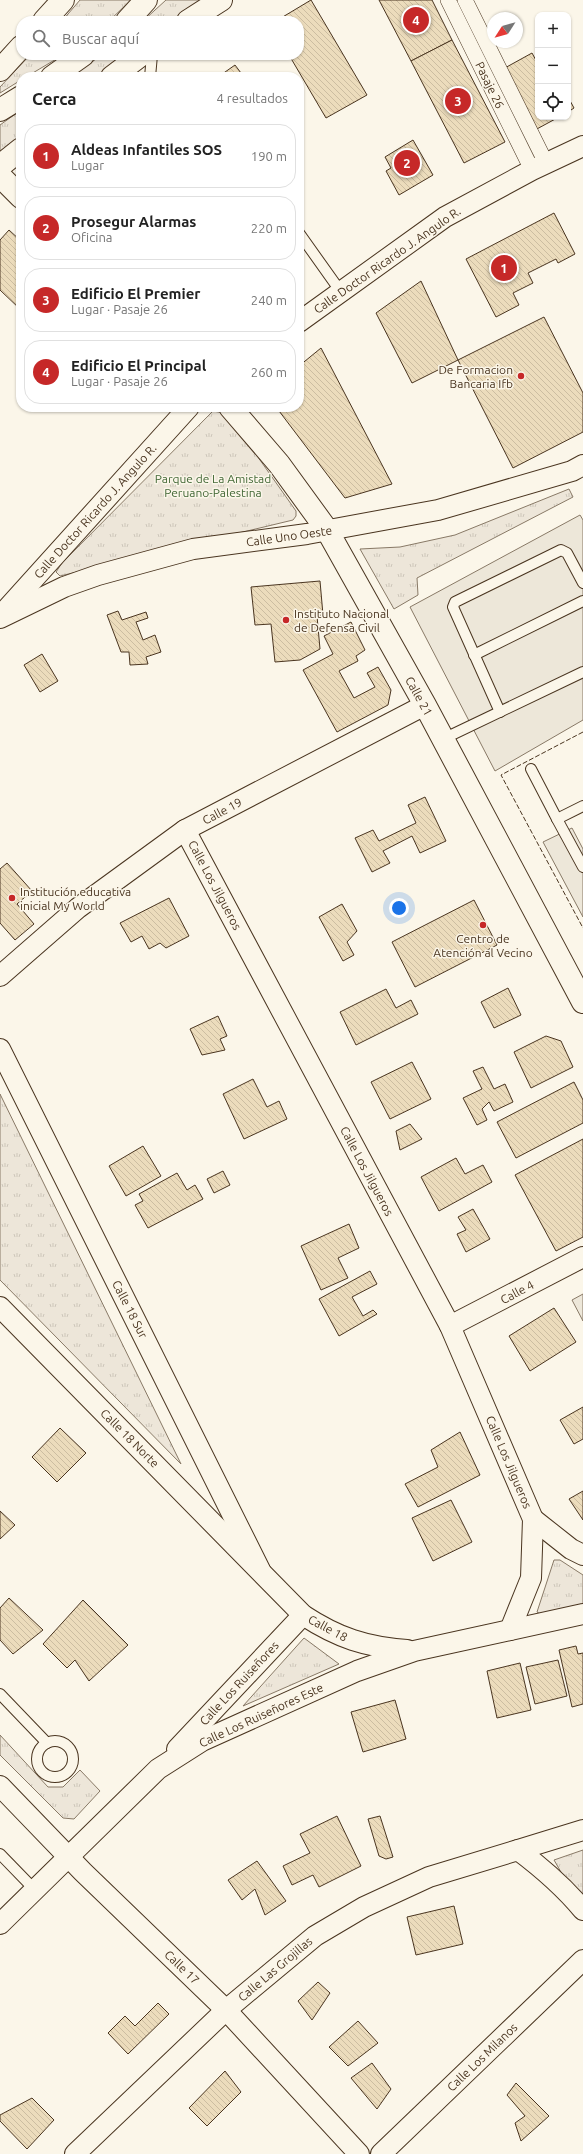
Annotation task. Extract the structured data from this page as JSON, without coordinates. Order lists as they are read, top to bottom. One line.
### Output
{"streets":{"street":["Pasaje 26","Calle Doctor Ricardo J. Angulo R.","Calle Uno Oeste","Calle 21","Calle 19","Calle Los Jilgueros","Calle 4","Calle 18 Sur","Calle 18 Norte","Calle 18","Calle Los Ruiseñores","Calle Los Ruiseñores Este","Calle 17","Calle Las Grojillas","Calle Los Milanos"]},"crossings":[["Pasaje 26","Calle Doctor Ricardo J. Angulo R."],["Calle Doctor Ricardo J. Angulo R.","Calle Uno Oeste"],["Calle Uno Oeste","Calle 21"],["Calle 21","Calle 19"],["Calle 19","Calle Los Jilgueros"],["Calle Los Jilgueros","Calle 4"],["Calle Los Jilgueros","Calle Los Ruiseñores Este"],["Calle 18 Sur","Calle 18 Norte"],["Calle 18 Sur","Calle 18"],["Calle 18 Norte","Calle 18"],["Calle 18","Calle Los Ruiseñores"],["Calle 18","Calle Los Ruiseñores Este"],["Calle Los Ruiseñores","Calle Los Ruiseñores Este"],["Calle Los Ruiseñores Este","Calle 17"],["Calle 17","Calle Las Grojillas"]],"parks":["Parque de La Amistad Peruano-Palestina"],"places":["De Formacion Bancaria Ifb","Instituto Nacional de Defensa Civil","Institución educativa inicial My World","Centro de Atención al Vecino"],"north":"bottom left","page":{"pins":["4","3","2","1"],"map_buttons":["+","−"],"search":"Buscar aquí","heading":["Cerca","4 resultados"],"list":[{"mark":"1","name":"Aldeas Infantiles SOS","note":"Lugar","value":"190 m"},{"mark":"2","name":"Prosegur Alarmas","note":"Oficina","value":"220 m"},{"mark":"3","name":"Edificio El Premier","note":"Lugar · Pasaje 26","value":"240 m"},{"mark":"4","name":"Edificio El Principal","note":"Lugar · Pasaje 26","value":"260 m"}]}}
